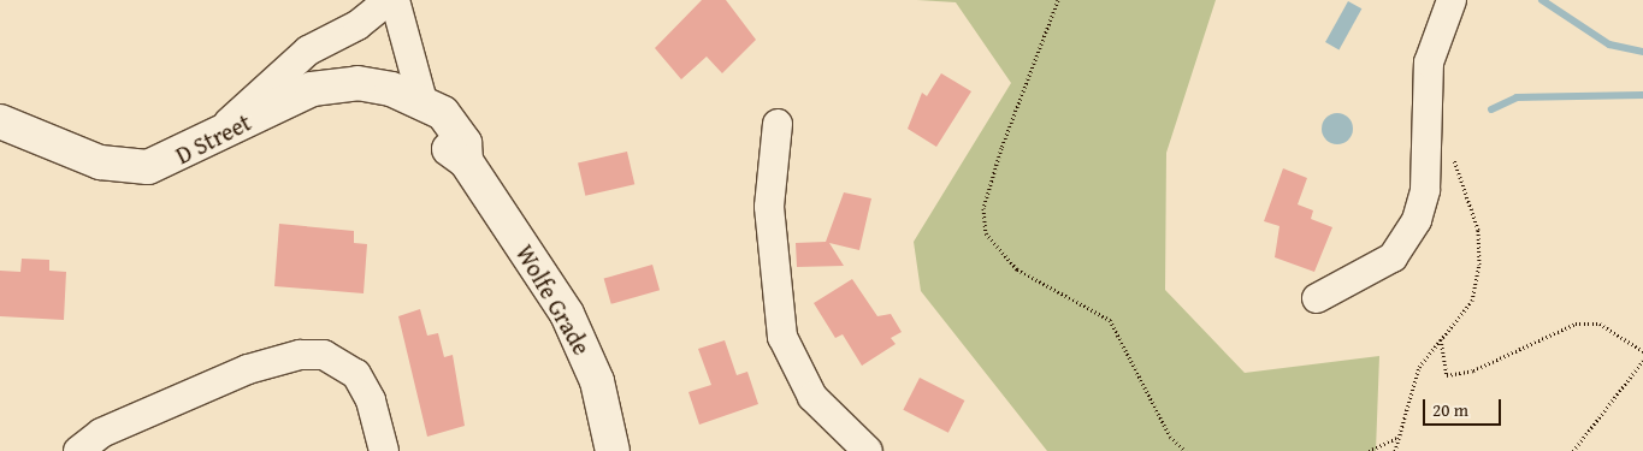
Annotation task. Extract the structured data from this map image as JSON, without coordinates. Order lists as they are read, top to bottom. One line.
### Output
{"streets":{"street":["D Street","Wolfe Grade"]},"crossings":[["D Street","Wolfe Grade"]],"scale_bar":"20 m"}
